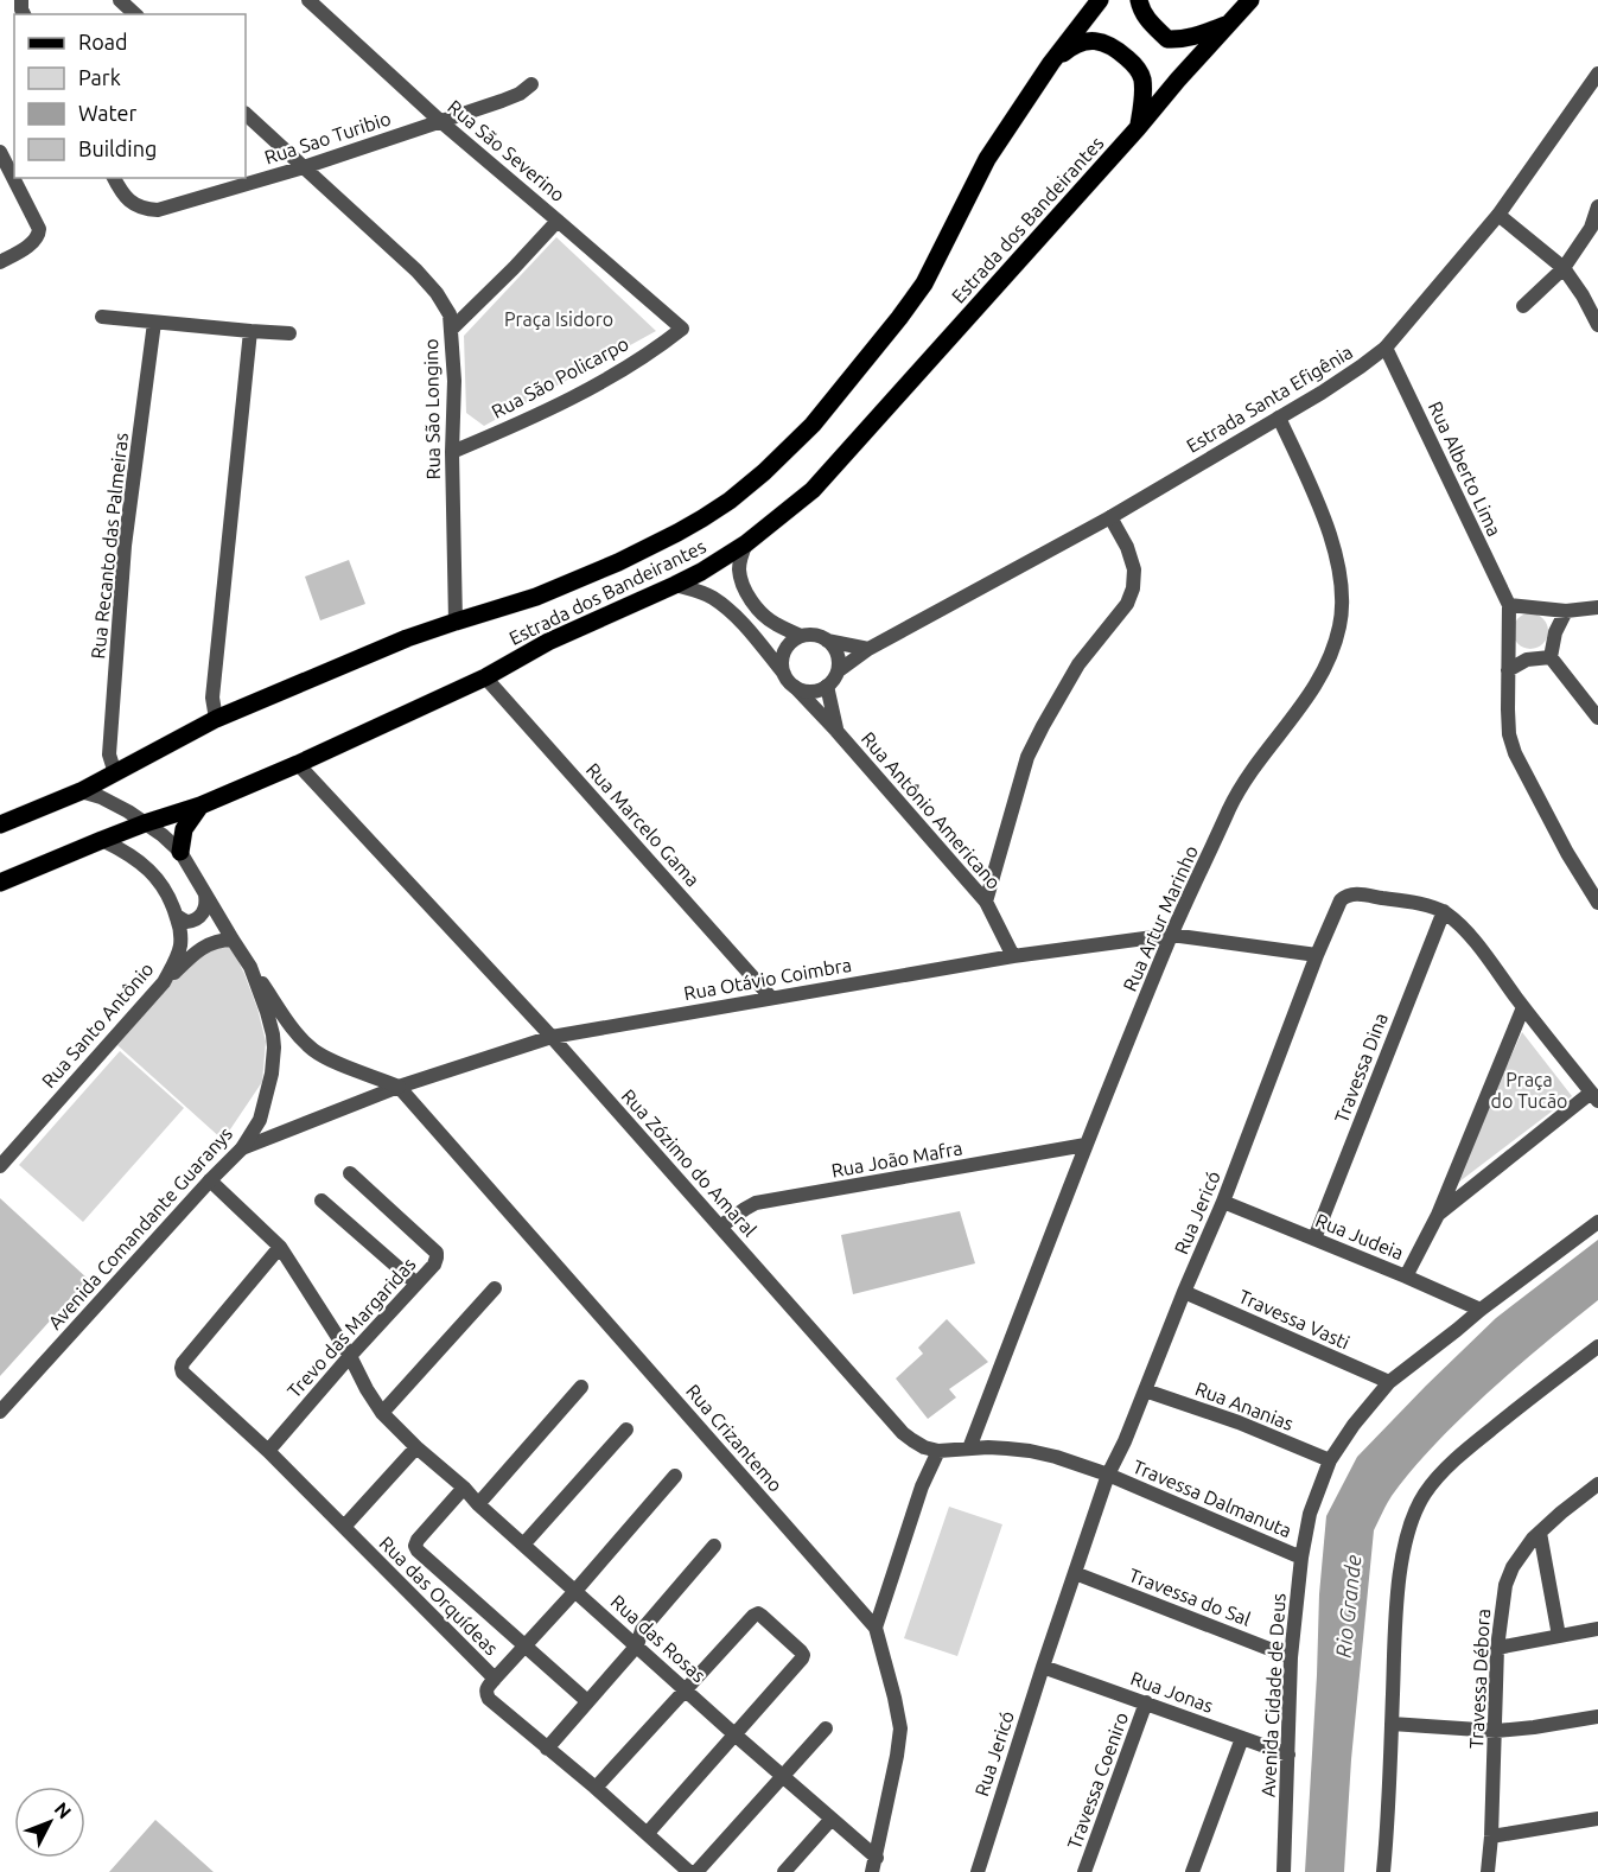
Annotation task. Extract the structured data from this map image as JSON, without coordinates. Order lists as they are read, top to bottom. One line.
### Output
{"streets":{"main road":["Estrada dos Bandeirantes"],"street":["Rua Sao Turibio","Rua São Severino","Rua São Policarpo","Estrada Santa Efigênia","Rua São Longino","Rua Alberto Lima","Rua Recanto das Palmeiras","Rua Antônio Americano","Rua Marcelo Gama","Rua Artur Marinho","Rua Otávio Coimbra","Rua Santo Antônio","Travessa Dina","Rua João Mafra","Rua Zózimo do Amaral","Rua Jericó","Avenida Comandante Guaranys","Rua Judeia","Travessa Vasti","Trevo das Margaridas","Rua Ananias","Rua Crizantemo","Travessa Dalmanuta","Rua das Orquídeas","Travessa do Sal","Rua das Rosas","Travessa Débora","Rua Jonas","Avenida Cidade de Deus","Travessa Coeniro"]},"crossings":[["Rua Sao Turibio","Rua São Severino"],["Rua Sao Turibio","Rua São Longino"],["Rua São Severino","Rua São Policarpo"],["Estrada dos Bandeirantes","Rua São Longino"],["Estrada dos Bandeirantes","Rua Recanto das Palmeiras"],["Estrada dos Bandeirantes","Rua Marcelo Gama"],["Estrada dos Bandeirantes","Rua Santo Antônio"],["Estrada dos Bandeirantes","Rua Zózimo do Amaral"],["Estrada dos Bandeirantes","Avenida Comandante Guaranys"],["Rua São Policarpo","Rua São Longino"],["Estrada Santa Efigênia","Rua Alberto Lima"],["Estrada Santa Efigênia","Rua Antônio Americano"],["Estrada Santa Efigênia","Rua Artur Marinho"],["Rua Antônio Americano","Rua Otávio Coimbra"],["Rua Marcelo Gama","Rua Otávio Coimbra"],["Rua Artur Marinho","Rua Otávio Coimbra"],["Rua Artur Marinho","Rua João Mafra"],["Rua Artur Marinho","Rua Zózimo do Amaral"],["Rua Otávio Coimbra","Rua Zózimo do Amaral"],["Rua Otávio Coimbra","Rua Jericó"],["Rua Otávio Coimbra","Avenida Comandante Guaranys"],["Rua Otávio Coimbra","Rua Crizantemo"],["Travessa Dina","Rua Jericó"],["Travessa Dina","Rua Judeia"],["Rua João Mafra","Rua Zózimo do Amaral"],["Rua Zózimo do Amaral","Rua Jericó"],["Rua Zózimo do Amaral","Travessa Dalmanuta"],["Rua Jericó","Rua Judeia"],["Rua Jericó","Travessa Vasti"],["Rua Jericó","Rua Ananias"],["Rua Jericó","Travessa Dalmanuta"],["Rua Jericó","Travessa do Sal"],["Rua Jericó","Rua Jonas"],["Avenida Comandante Guaranys","Rua das Rosas"],["Rua Judeia","Avenida Cidade de Deus"],["Travessa Vasti","Avenida Cidade de Deus"],["Trevo das Margaridas","Rua das Orquídeas"],["Trevo das Margaridas","Rua das Rosas"],["Rua Ananias","Avenida Cidade de Deus"],["Rua Crizantemo","Rua das Rosas"],["Travessa Dalmanuta","Avenida Cidade de Deus"],["Rua das Orquídeas","Rua das Rosas"],["Travessa do Sal","Avenida Cidade de Deus"],["Rua Jonas","Avenida Cidade de Deus"],["Rua Jonas","Travessa Coeniro"]],"water":["Rio Grande"],"parks":["Praça Isidoro","Praça do Tucão"],"legend":["Road","Park","Water","Building"],"north":"top right"}
